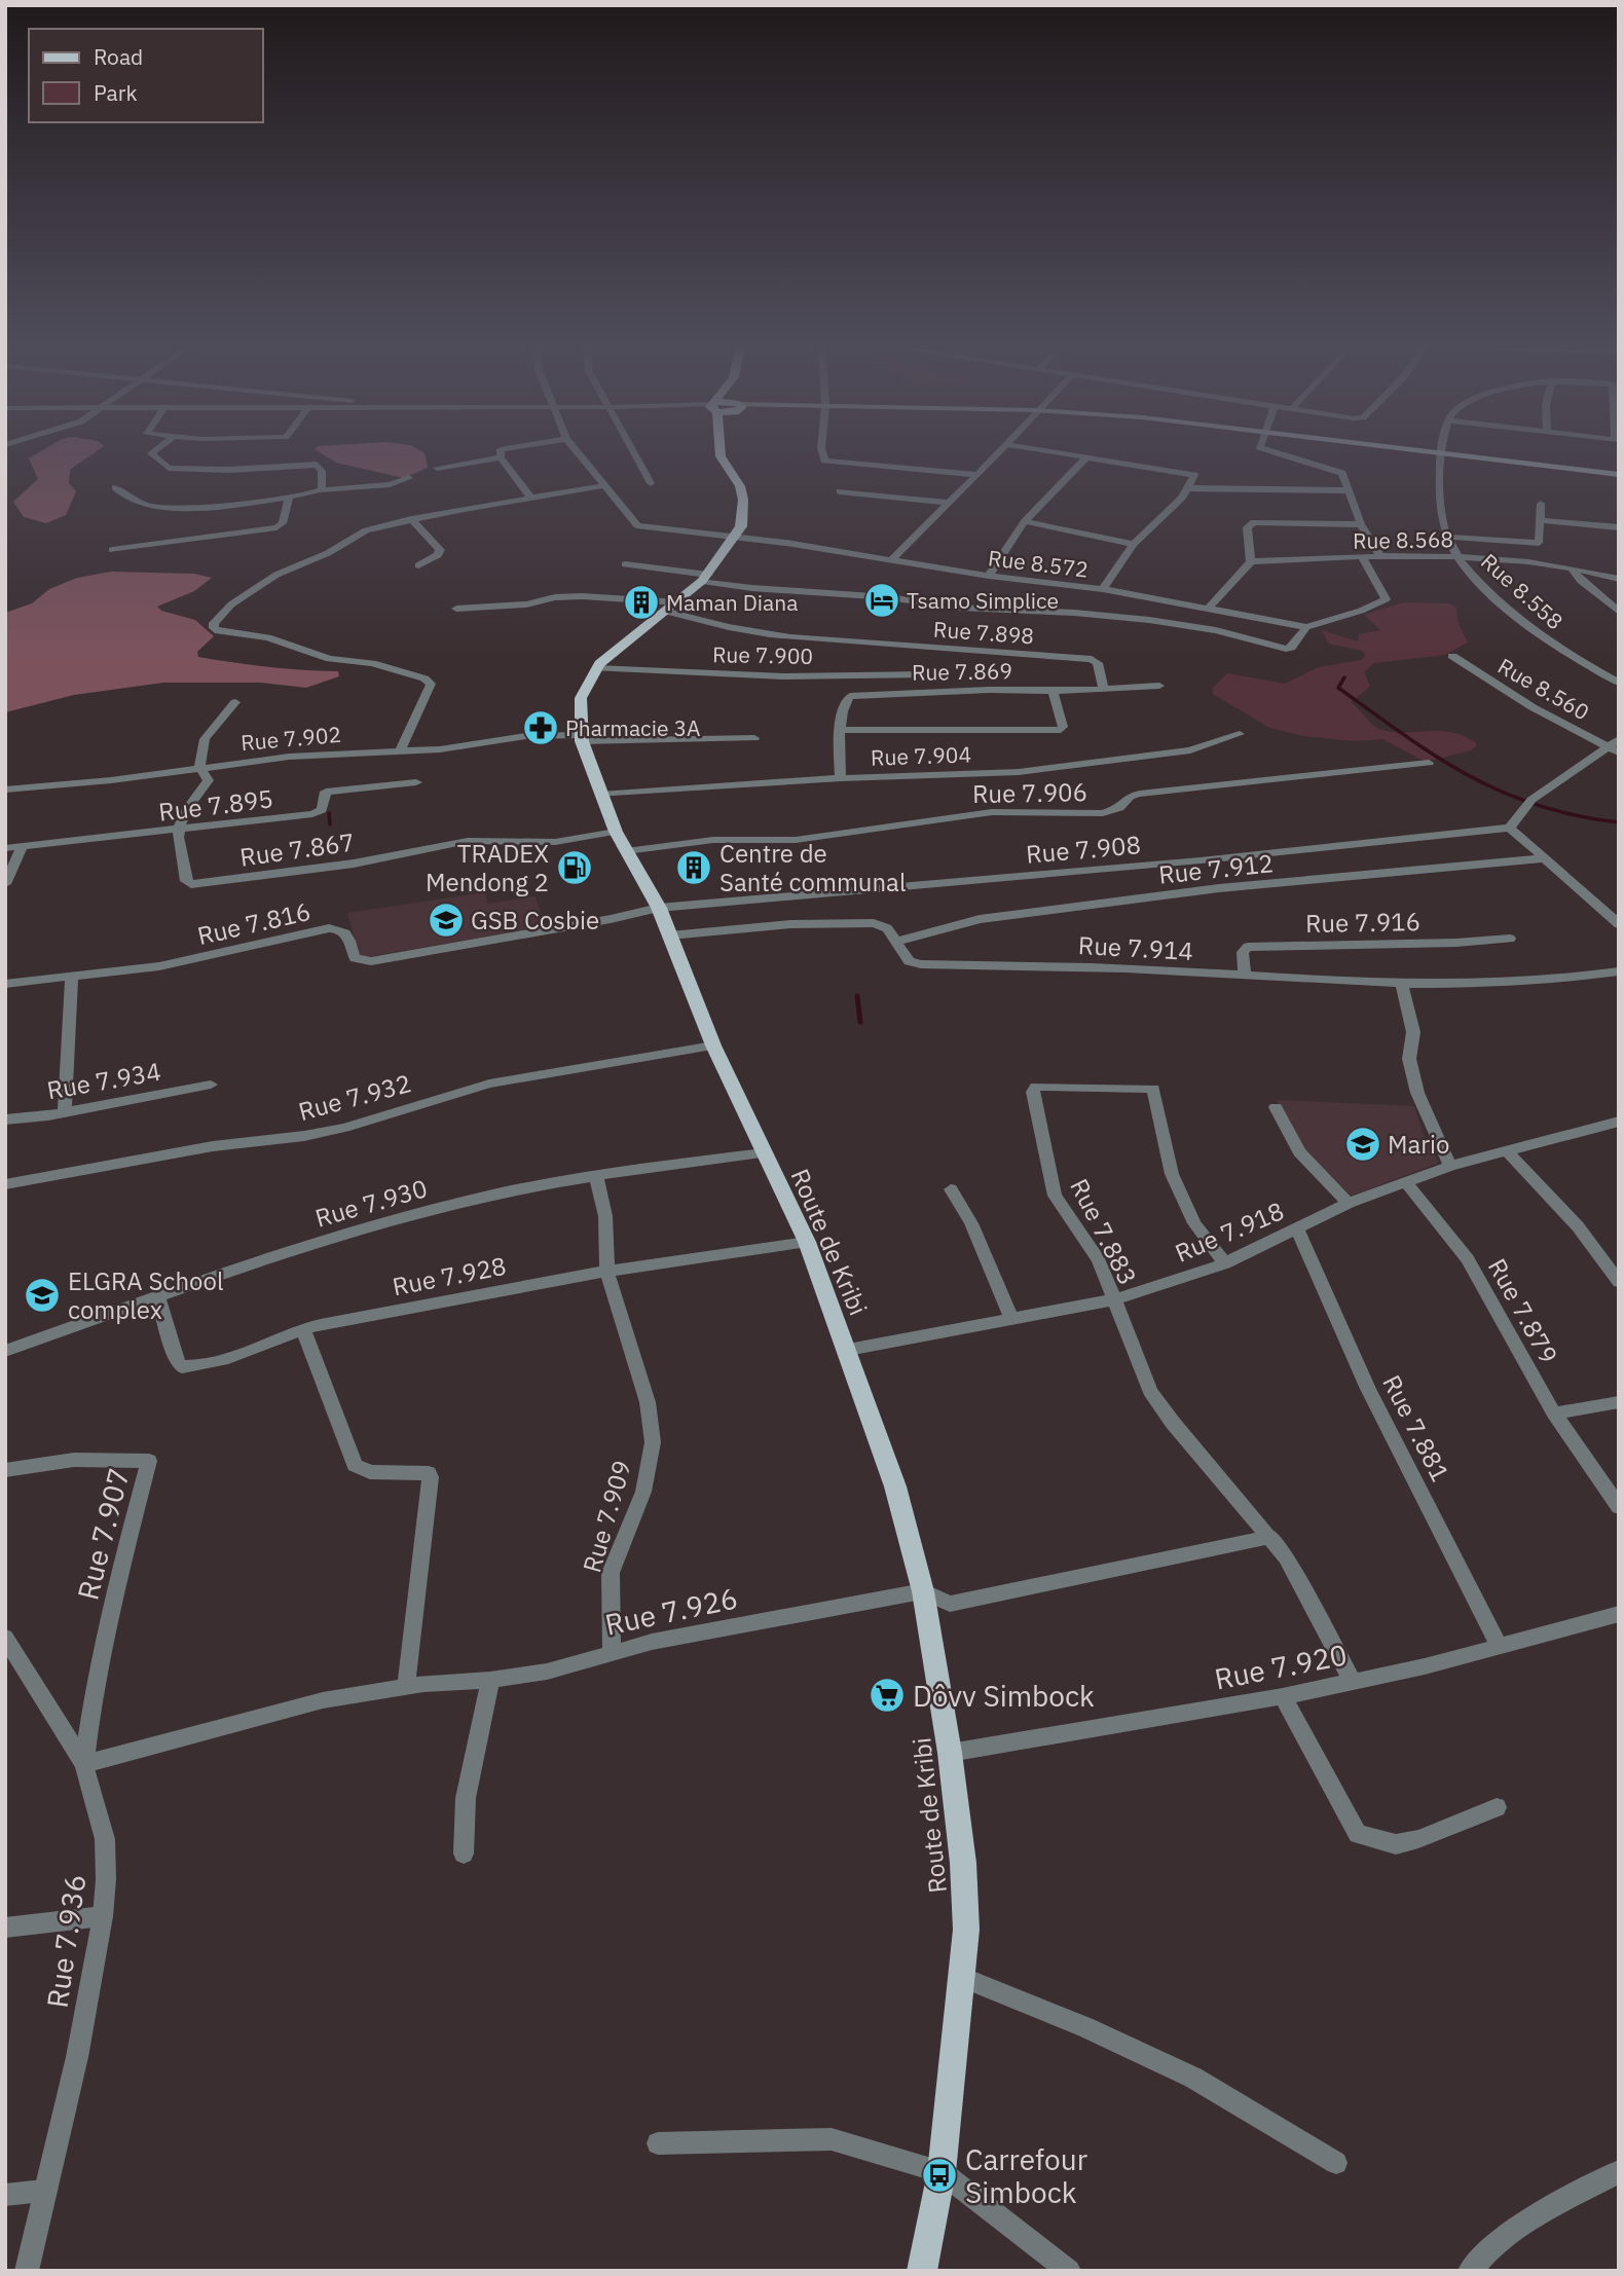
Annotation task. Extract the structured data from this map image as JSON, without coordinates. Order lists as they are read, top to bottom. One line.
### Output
{"streets":{"main road":["Route de Kribi"],"street":["Rue 8.568","Rue 8.572","Rue 8.558","Rue 7.898","Rue 7.900","Rue 7.869","Rue 8.560","Rue 7.902","Rue 7.904","Rue 7.906","Rue 7.895","Rue 7.867","Rue 7.908","Rue 7.912","Rue 7.916","Rue 7.816","Rue 7.914","Rue 7.934","Rue 7.932","Rue 7.930","Rue 7.883","Rue 7.918","Rue 7.928","Rue 7.879","Rue 7.881","Rue 7.909","Rue 7.907","Rue 7.926","Rue 7.920","Rue 7.936"]},"crossings":[["Rue 8.568","Rue 8.572"],["Rue 8.568","Rue 8.558"],["Rue 8.572","Route de Kribi"],["Rue 7.898","Rue 7.869"],["Rue 7.898","Route de Kribi"],["Rue 7.900","Route de Kribi"],["Rue 7.869","Rue 7.904"],["Rue 7.902","Route de Kribi"],["Rue 7.904","Route de Kribi"],["Rue 7.906","Route de Kribi"],["Rue 7.895","Rue 7.867"],["Rue 7.867","Route de Kribi"],["Rue 7.908","Rue 7.816"],["Rue 7.908","Route de Kribi"],["Rue 7.912","Rue 7.914"],["Rue 7.916","Rue 7.914"],["Rue 7.816","Route de Kribi"],["Rue 7.914","Route de Kribi"],["Rue 7.932","Route de Kribi"],["Rue 7.930","Route de Kribi"],["Rue 7.930","Rue 7.928"],["Rue 7.930","Rue 7.909"],["Rue 7.883","Rue 7.918"],["Rue 7.883","Rue 7.926"],["Rue 7.883","Rue 7.920"],["Rue 7.918","Route de Kribi"],["Rue 7.918","Rue 7.879"],["Rue 7.918","Rue 7.881"],["Route de Kribi","Rue 7.928"],["Route de Kribi","Rue 7.926"],["Route de Kribi","Rue 7.920"],["Rue 7.928","Rue 7.909"],["Rue 7.881","Rue 7.920"],["Rue 7.909","Rue 7.926"],["Rue 7.907","Rue 7.926"],["Rue 7.907","Rue 7.936"],["Rue 7.926","Rue 7.936"]],"places":{"hotel":["Tsamo Simplice"],"building":["Maman Diana","Centre de Santé communal"],"pharmacy":["Pharmacie 3A"],"fuel station":["TRADEX Mendong 2"],"school or university":["GSB Cosbie","Mario","ELGRA School complex"],"supermarket":["Dôvv Simbock"],"bus stop":["Carrefour Simbock"]},"legend":["Road","Park"]}
